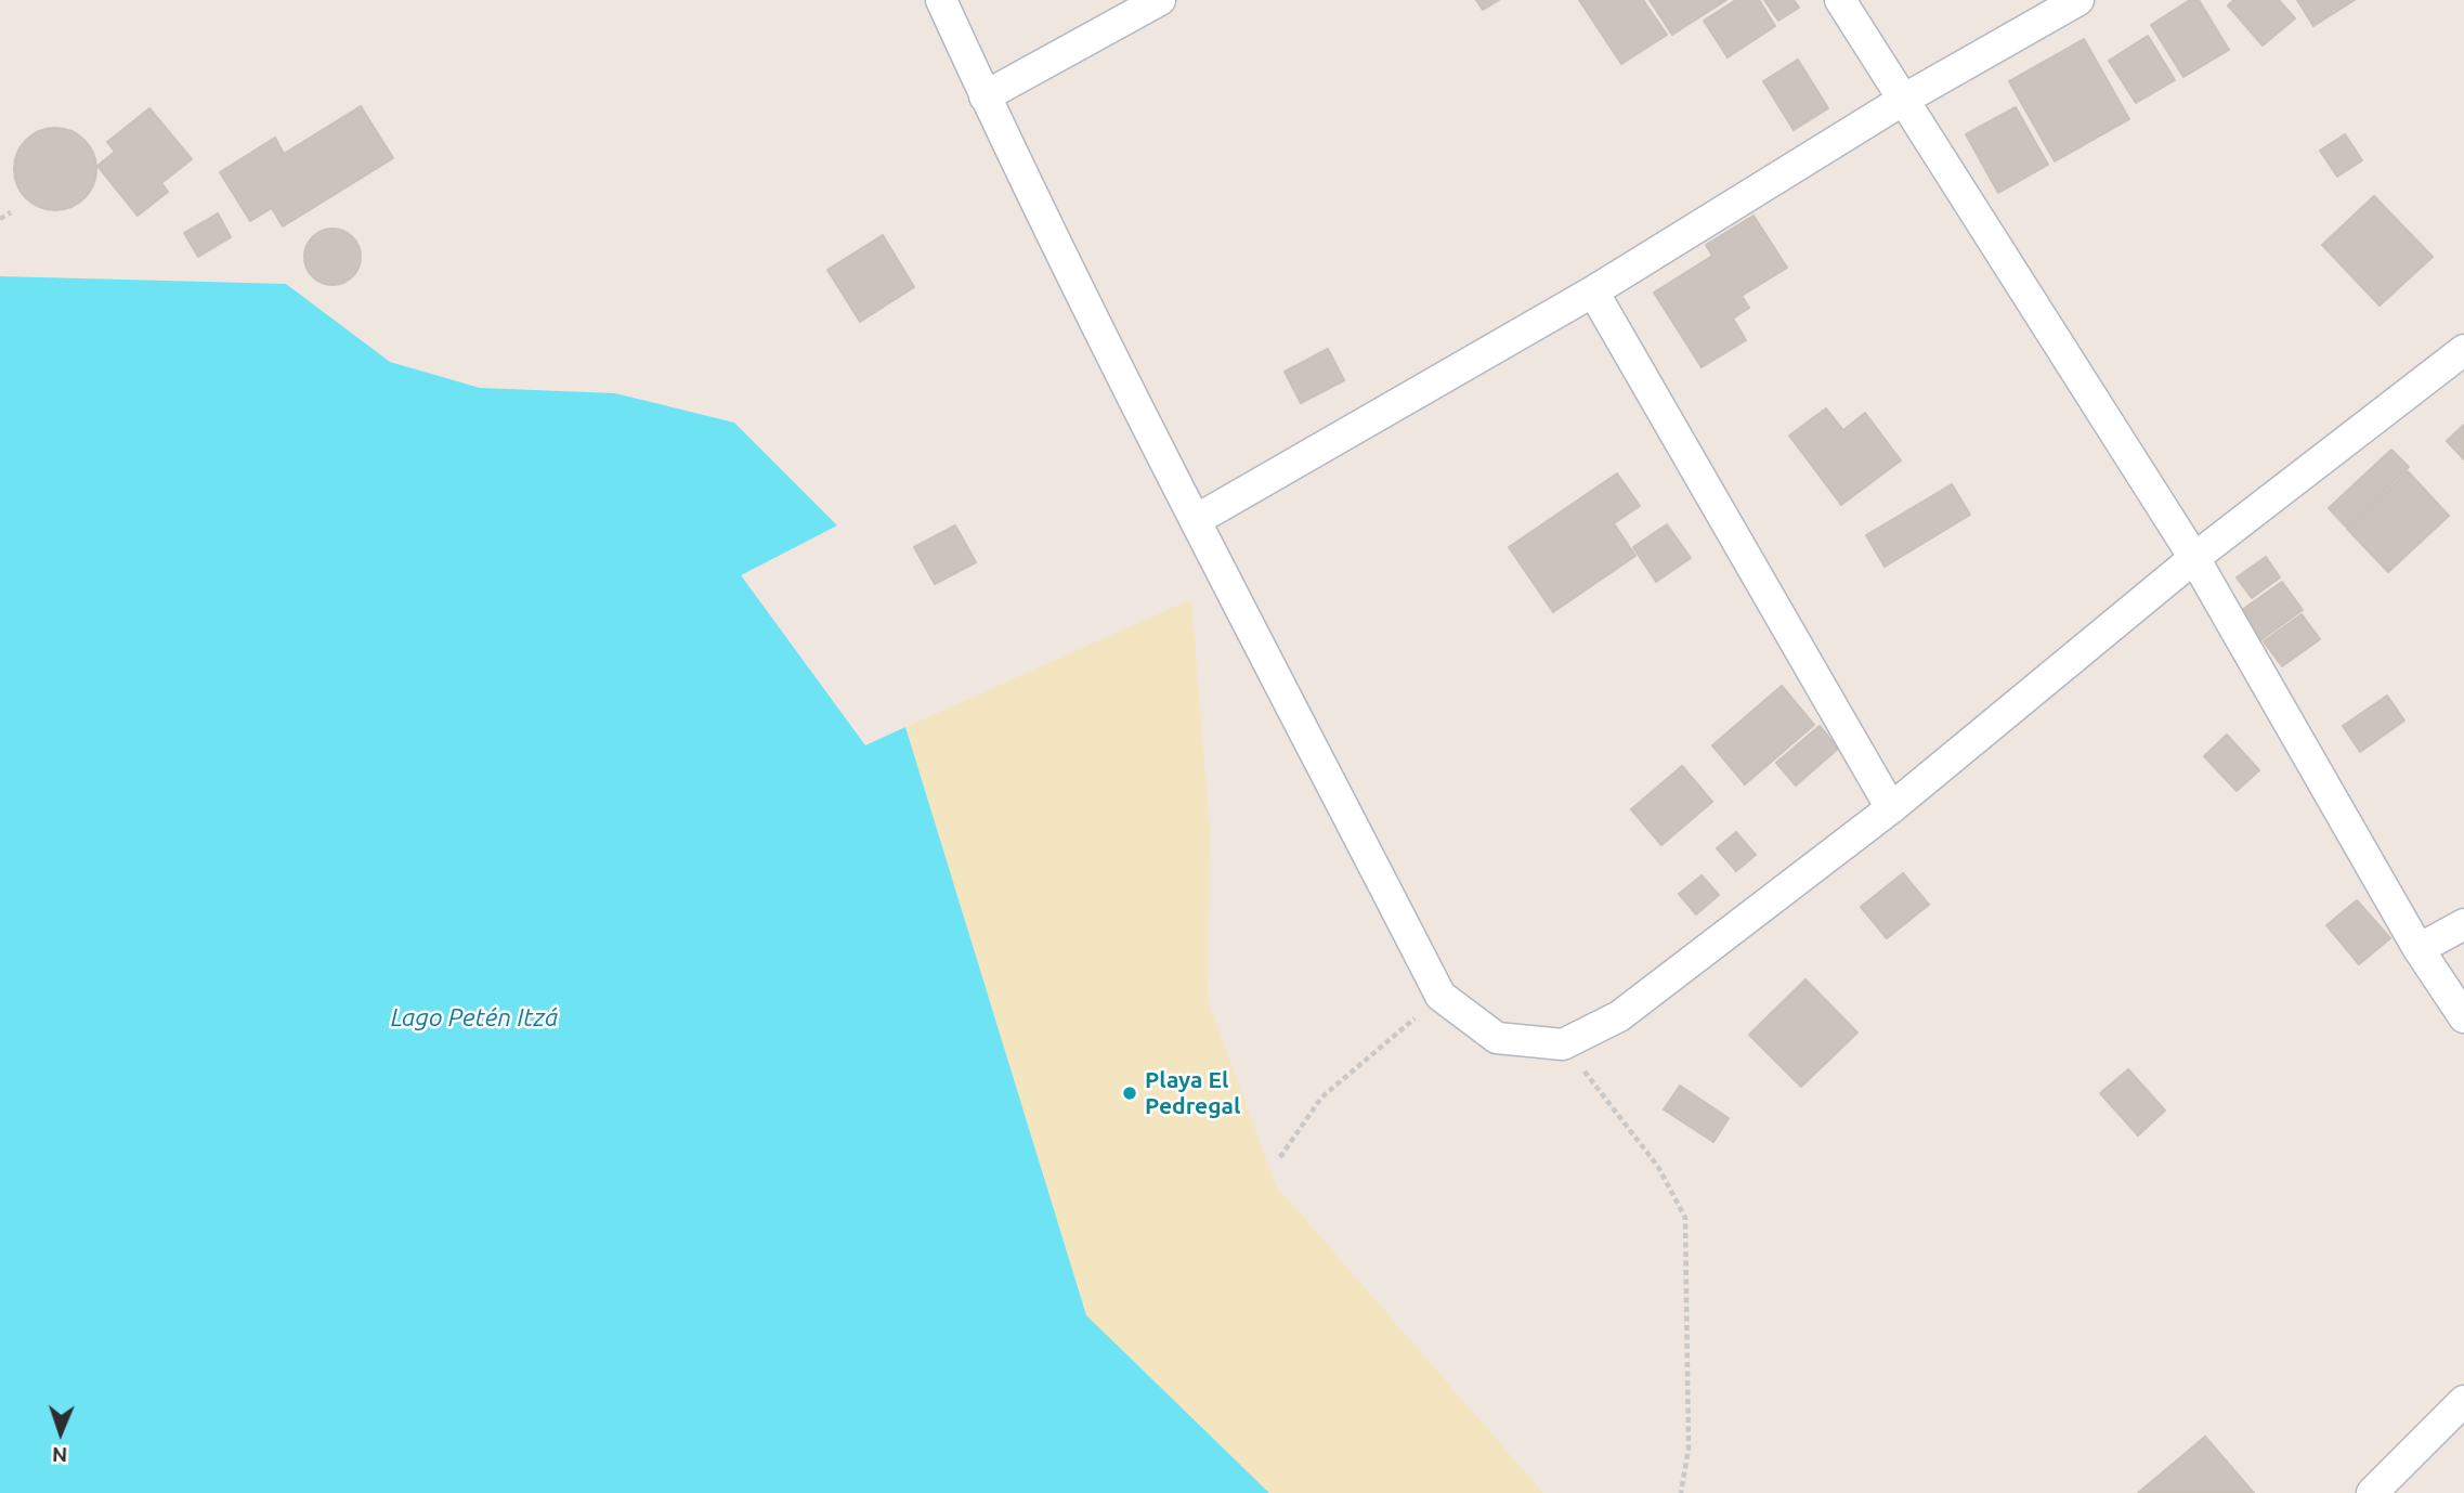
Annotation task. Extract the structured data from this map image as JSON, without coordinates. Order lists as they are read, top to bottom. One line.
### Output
{"water":["Lago Petén Itzá"],"places":["Playa El Pedregal"],"north":"bottom"}
